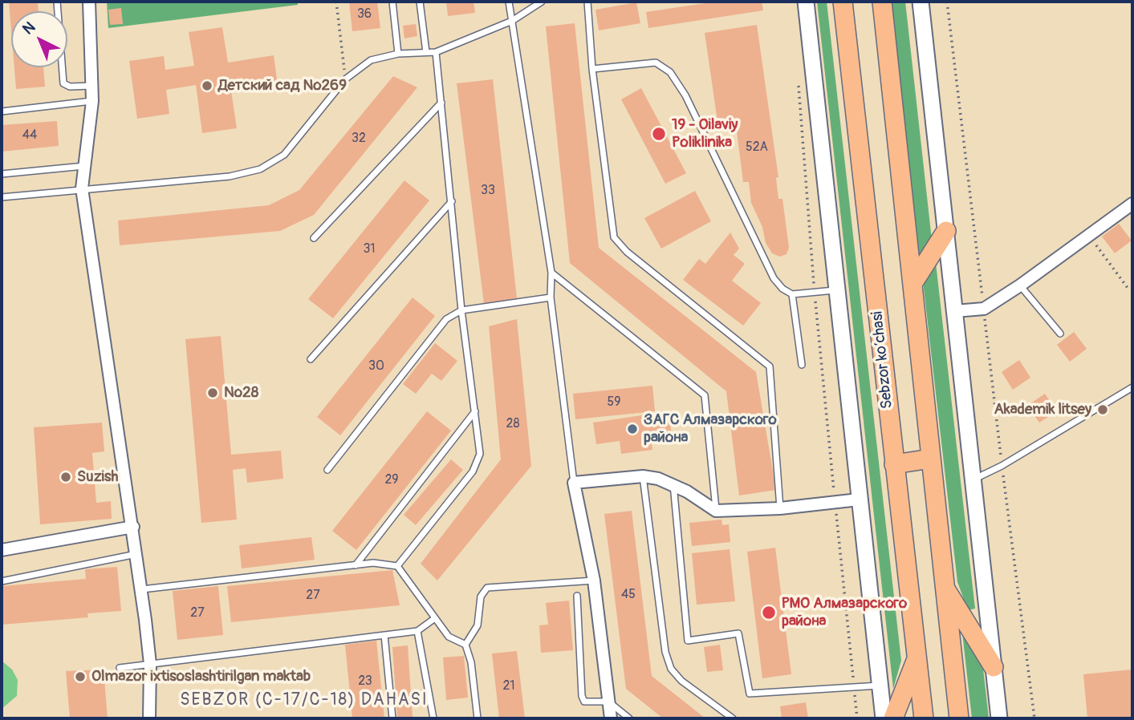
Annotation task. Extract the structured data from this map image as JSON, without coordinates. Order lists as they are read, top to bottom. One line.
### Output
{"streets":{"main road":["Sebzor ko‘chasi"]},"districts":["SEBZOR (C-17/C-18) DAHASI"],"places":["Детский сад №269","19 - Oilaviy Poliklinika","№28","Akademik litsey","ЗАГС Алмазарского района","Suzish","РМО Алмазарского района","Olmazor ixtisoslashtirilgan maktab"],"house_numbers":["36","44","32","52А","33","31","30","59","28","29","45","27","27","23","21"],"north":"top left"}
